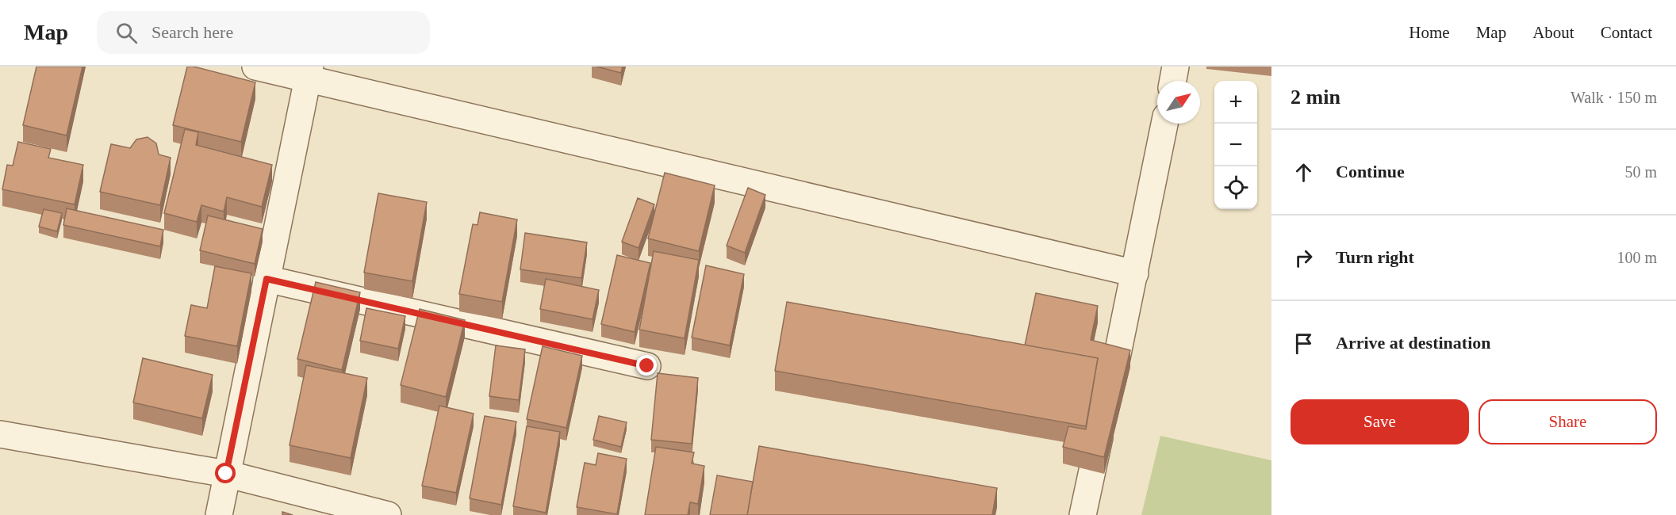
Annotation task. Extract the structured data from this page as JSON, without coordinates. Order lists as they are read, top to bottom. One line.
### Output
{"north":"top right","page":{"header":"Map","search":"Search here","nav":["Home","Map","About","Contact"],"heading":["2 min","Walk · 150 m"],"map_buttons":["+","−"],"list":[["Continue","50 m"],["Turn right","100 m"],"Arrive at destination"],"buttons":["Save","Share"]}}
